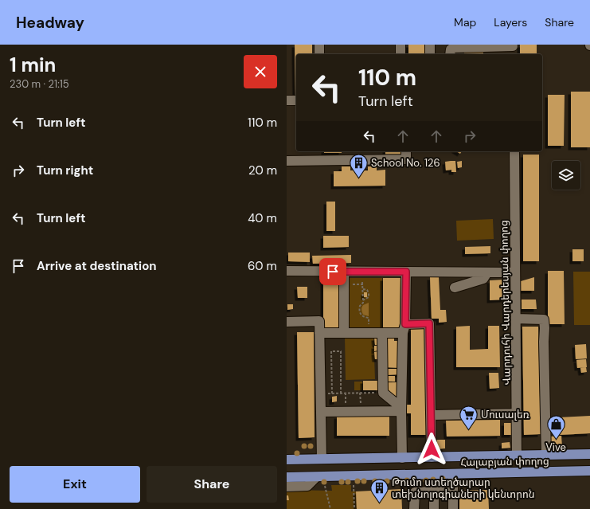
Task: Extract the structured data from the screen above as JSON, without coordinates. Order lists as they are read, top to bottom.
{
  "streets": {
    "main road": ["Հալաբյան փողոց"],
    "street": ["Վարդուհի Վարդերեսյան փողոց"]
  },
  "crossings": [
    ["Վարդուհի Վարդերեսյան փողոց", "Հալաբյան փողոց"]
  ],
  "places": {
    "building": ["School No. 126", "Թումո ստեղծարար տեխնոլոգիաների կենտրոն"],
    "supermarket": ["Մուսալեռ"],
    "shop": ["Vive"]
  },
  "page": {
    "header": "Headway",
    "nav": ["Map", "Layers", "Share"],
    "heading": ["1 min", "230 m · 21:15"],
    "turn": ["110 m", "Turn left"],
    "list": [
      {
        "name": "Turn left",
        "value": "110 m"
      },
      {
        "name": "Turn right",
        "value": "20 m"
      },
      {
        "name": "Turn left",
        "value": "40 m"
      },
      {
        "name": "Arrive at destination",
        "value": "60 m"
      }
    ],
    "buttons": ["Exit", "Share"]
  }
}
